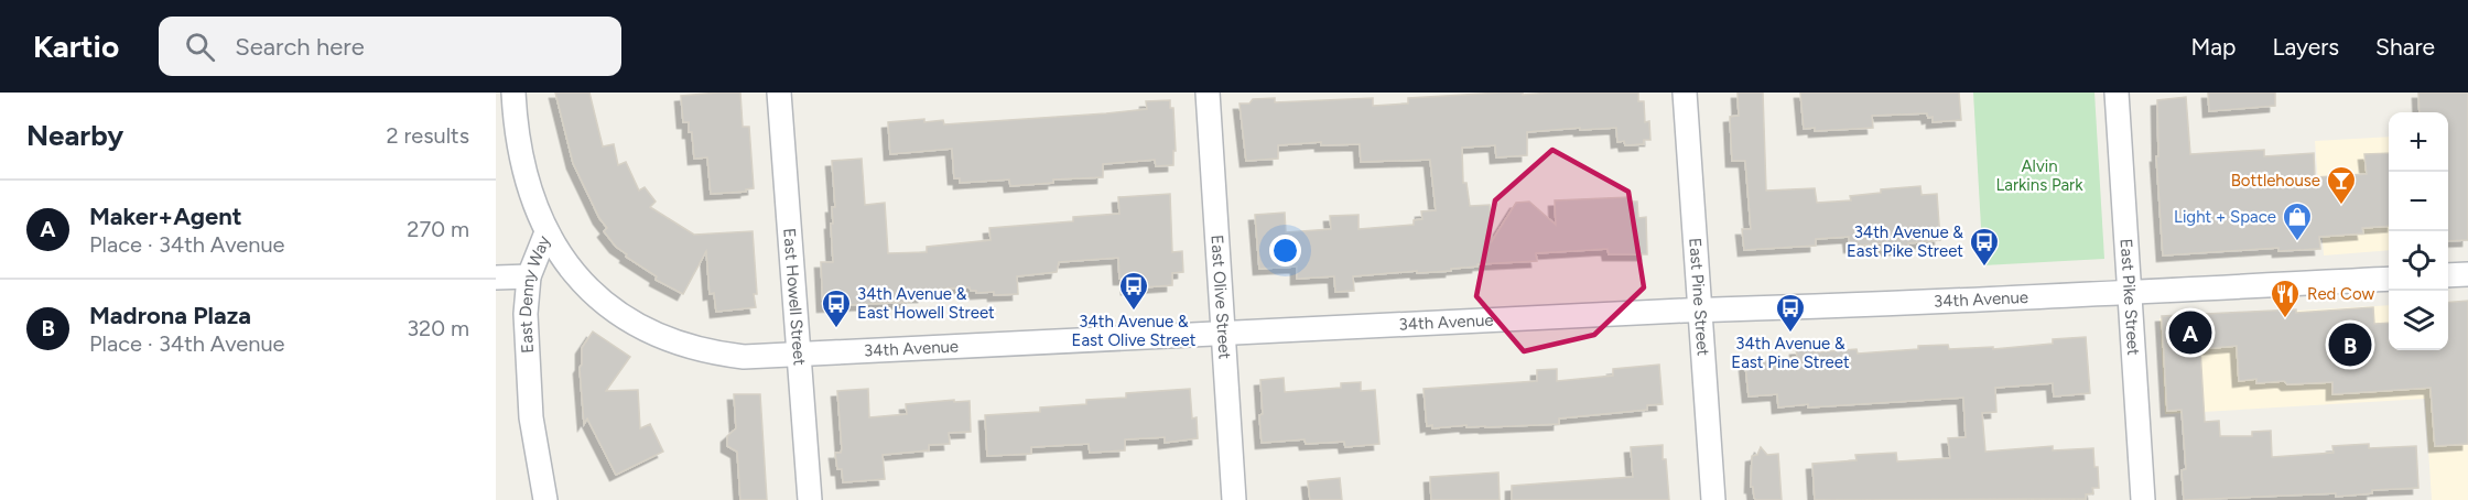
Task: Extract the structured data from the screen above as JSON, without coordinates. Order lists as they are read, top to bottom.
{
  "streets": {
    "street": [
      "East Denny Way",
      "East Howell Street",
      "East Olive Street",
      "East Pine Street",
      "East Pike Street",
      "34th Avenue"
    ]
  },
  "crossings": [
    ["East Denny Way", "34th Avenue"],
    ["East Howell Street", "34th Avenue"],
    ["East Olive Street", "34th Avenue"],
    ["East Pine Street", "34th Avenue"],
    ["East Pike Street", "34th Avenue"]
  ],
  "parks": ["Alvin Larkins Park"],
  "places": {
    "bar": ["Bottlehouse"],
    "shop": ["Light + Space"],
    "bus stop": [
      "34th Avenue & East Pike Street",
      "34th Avenue & East Olive Street",
      "34th Avenue & East Howell Street",
      "34th Avenue & East Pine Street"
    ],
    "restaurant": ["Red Cow"]
  },
  "page": {
    "header": "Kartio",
    "search": "Search here",
    "nav": ["Map", "Layers", "Share"],
    "heading": ["Nearby", "2 results"],
    "map_buttons": ["+", "−"],
    "list": [
      {
        "mark": "A",
        "name": "Maker+Agent",
        "note": "Place · 34th Avenue",
        "value": "270 m"
      },
      {
        "mark": "B",
        "name": "Madrona Plaza",
        "note": "Place · 34th Avenue",
        "value": "320 m"
      }
    ],
    "pins": ["A", "B"]
  }
}
